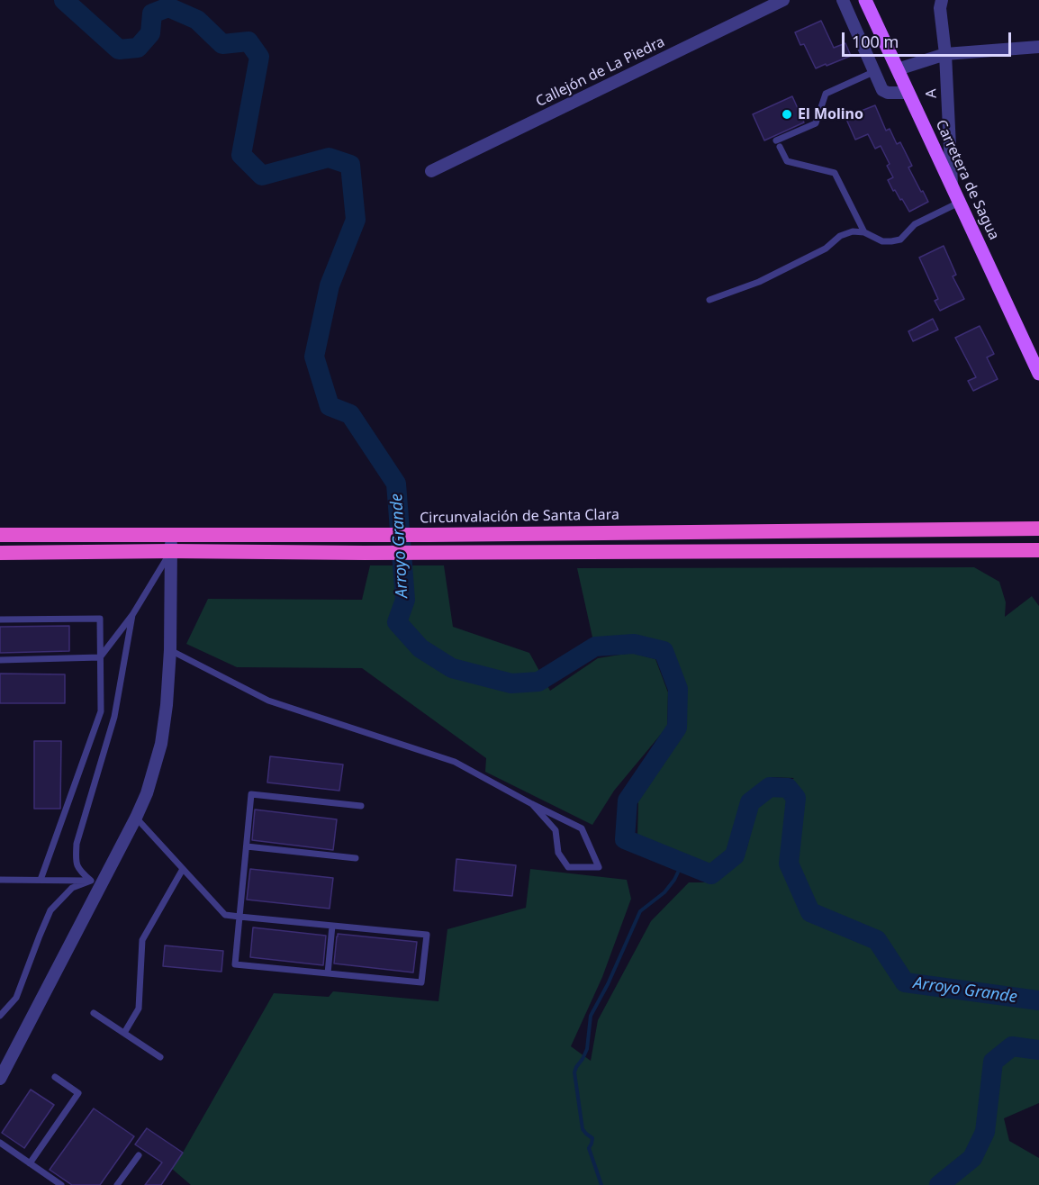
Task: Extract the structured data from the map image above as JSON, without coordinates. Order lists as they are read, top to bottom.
{
  "streets": {
    "highway": ["Circunvalación de Santa Clara"],
    "main road": ["Carretera de Sagua"],
    "street": ["Callejón de La Piedra", "A"]
  },
  "crossings": [
    ["A", "Carretera de Sagua"]
  ],
  "water": ["Arroyo Grande"],
  "places": ["El Molino"],
  "scale_bar": "100 m"
}
